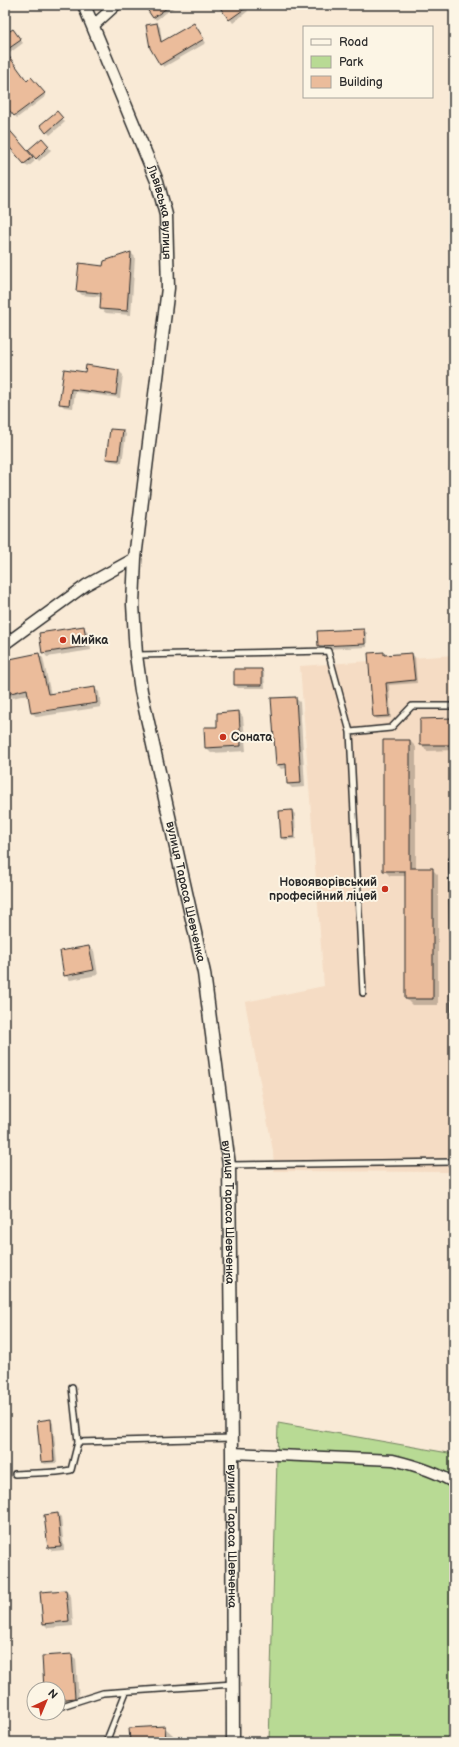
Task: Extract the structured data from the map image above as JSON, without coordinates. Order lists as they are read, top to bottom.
{
  "streets": {
    "street": ["Львівська вулиця", "вулиця Тараса Шевченка"]
  },
  "crossings": [
    ["Львівська вулиця", "вулиця Тараса Шевченка"]
  ],
  "places": ["Мийка", "Соната", "Новояворівський професійний ліцей"],
  "legend": ["Road", "Park", "Building"],
  "north": "top right"
}
